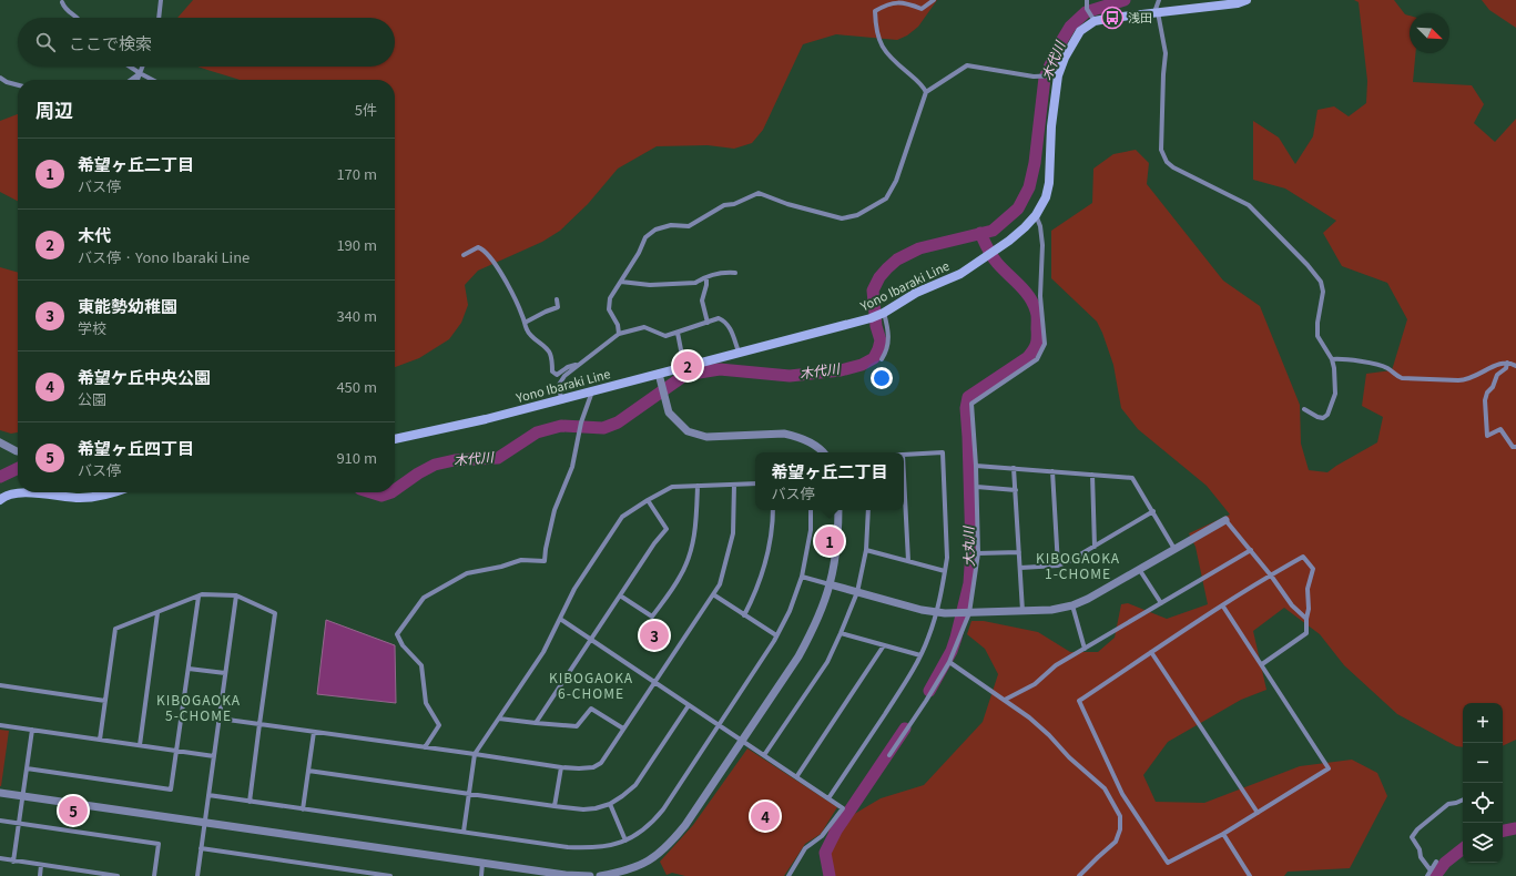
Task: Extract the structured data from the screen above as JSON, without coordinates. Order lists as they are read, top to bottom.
{
  "streets": {
    "main road": ["Yono Ibaraki Line"]
  },
  "districts": ["KIBOGAOKA 1-CHOME", "KIBOGAOKA 6-CHOME", "KIBOGAOKA 5-CHOME"],
  "water": ["木代川", "大丸川"],
  "places": {
    "bus stop": ["浅田"]
  },
  "north": "bottom right",
  "page": {
    "search": "ここで検索",
    "heading": ["周辺", "5件"],
    "list": [
      {
        "mark": "1",
        "name": "希望ヶ丘二丁目",
        "note": "バス停",
        "value": "170 m"
      },
      {
        "mark": "2",
        "name": "木代",
        "note": "バス停 · Yono Ibaraki Line",
        "value": "190 m"
      },
      {
        "mark": "3",
        "name": "東能勢幼稚園",
        "note": "学校",
        "value": "340 m"
      },
      {
        "mark": "4",
        "name": "希望ケ丘中央公園",
        "note": "公園",
        "value": "450 m"
      },
      {
        "mark": "5",
        "name": "希望ヶ丘四丁目",
        "note": "バス停",
        "value": "910 m"
      }
    ],
    "pins": [
      "2",
      "1",
      "3",
      "5",
      "4"
    ],
    "popup": ["希望ヶ丘二丁目", "バス停"],
    "map_buttons": ["+", "−"]
  }
}
